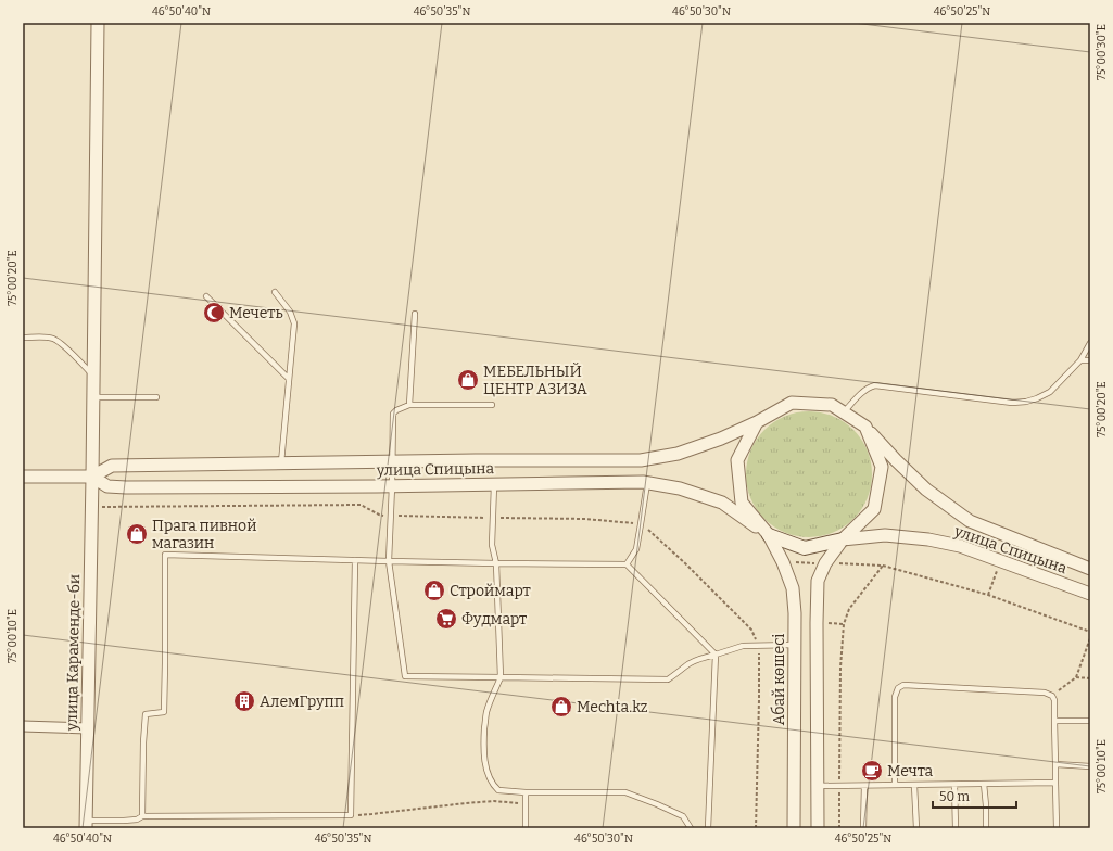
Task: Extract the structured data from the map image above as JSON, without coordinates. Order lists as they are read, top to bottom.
{
  "streets": {
    "street": ["улица Спицына", "улица Караменде-би", "Абай көшесі"]
  },
  "crossings": [
    ["улица Спицына", "улица Караменде-би"],
    ["улица Спицына", "Абай көшесі"]
  ],
  "places": {
    "mosque": ["Мечеть"],
    "shop": [
      "МЕБЕЛЬНЫЙ ЦЕНТР АЗИЗА",
      "Прага пивной магазин",
      "Строймарт",
      "Mechta.kz"
    ],
    "supermarket": ["Фудмарт"],
    "building": ["АлемГрупп"],
    "cafe": ["Мечта"]
  },
  "scale_bar": "50 m",
  "coordinates": [
    "46°50'40\"N",
    "46°50'35\"N",
    "46°50'30\"N",
    "46°50'25\"N",
    "75°00'30\"E",
    "75°00'20\"E",
    "75°00'10\"E"
  ]
}
